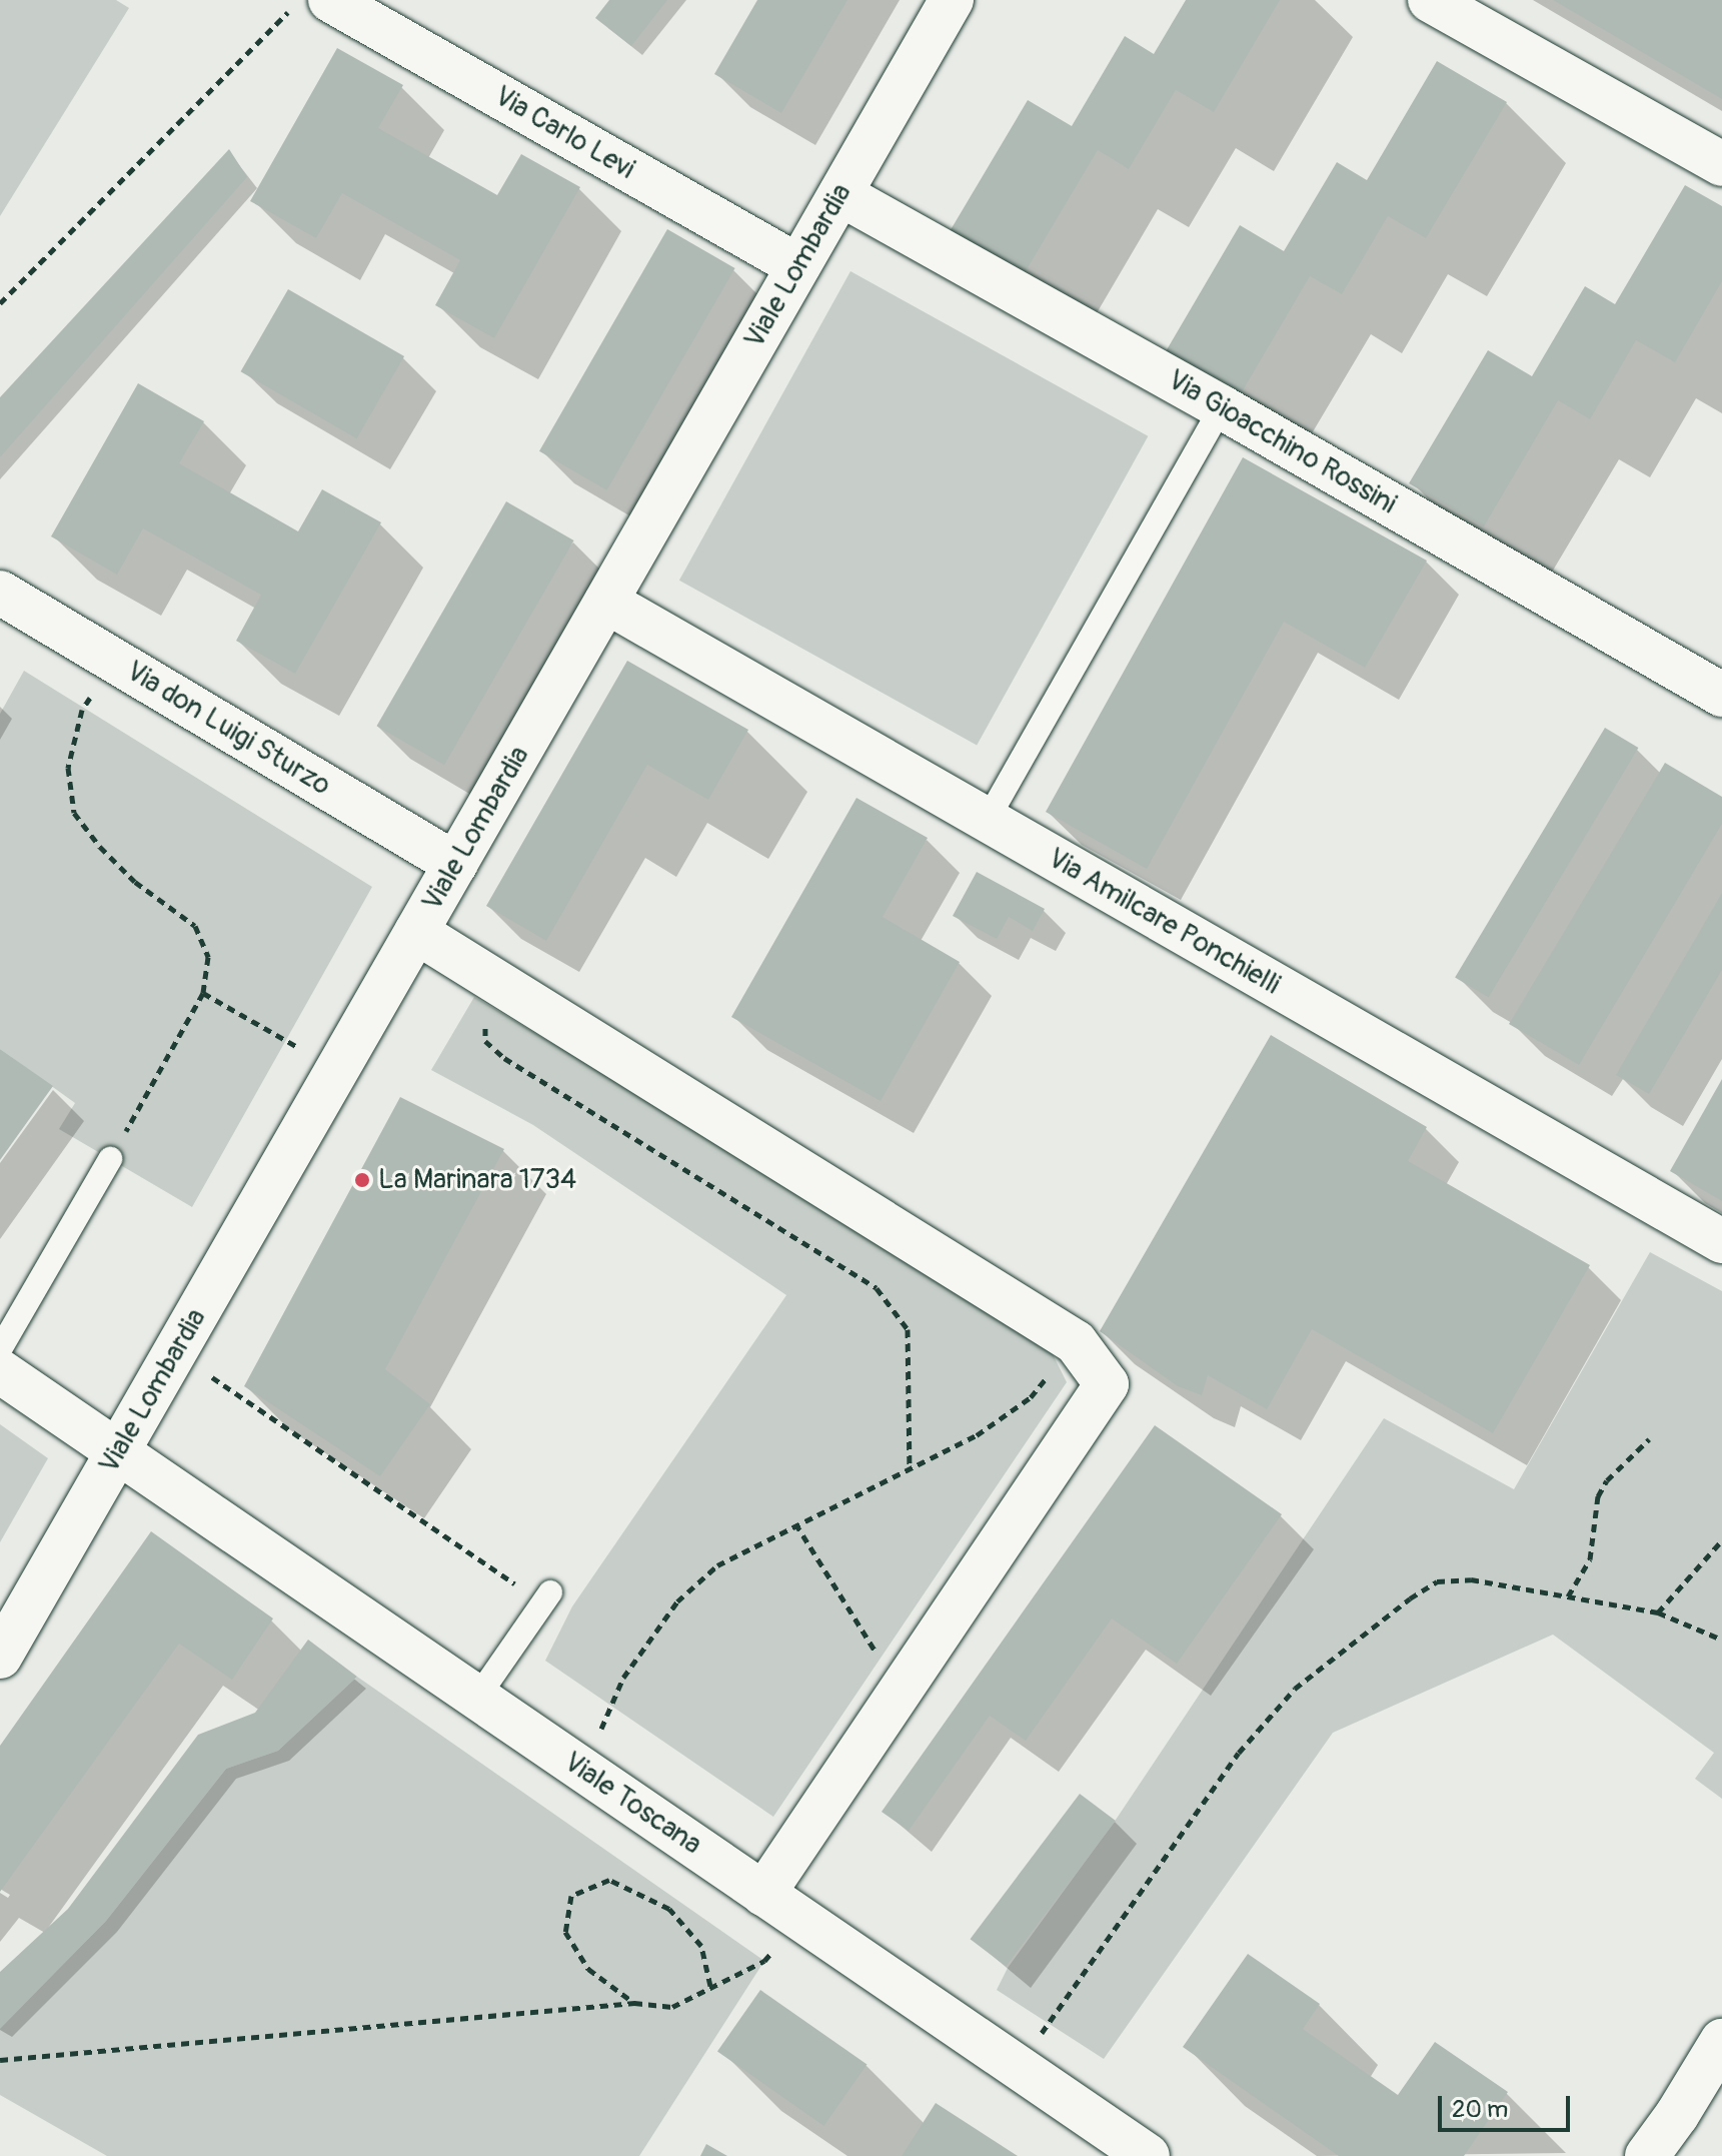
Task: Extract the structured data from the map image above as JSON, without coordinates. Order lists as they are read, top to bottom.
{
  "streets": {
    "street": [
      "Via Carlo Levi",
      "Viale Lombardia",
      "Via Gioacchino Rossini",
      "Via don Luigi Sturzo",
      "Via Amilcare Ponchielli",
      "Viale Toscana"
    ]
  },
  "crossings": [
    ["Via Carlo Levi", "Viale Lombardia"],
    ["Viale Lombardia", "Via Gioacchino Rossini"],
    ["Viale Lombardia", "Via don Luigi Sturzo"],
    ["Viale Lombardia", "Via Amilcare Ponchielli"],
    ["Viale Lombardia", "Viale Toscana"]
  ],
  "places": ["La Marinara 1734"],
  "scale_bar": "20 m"
}
